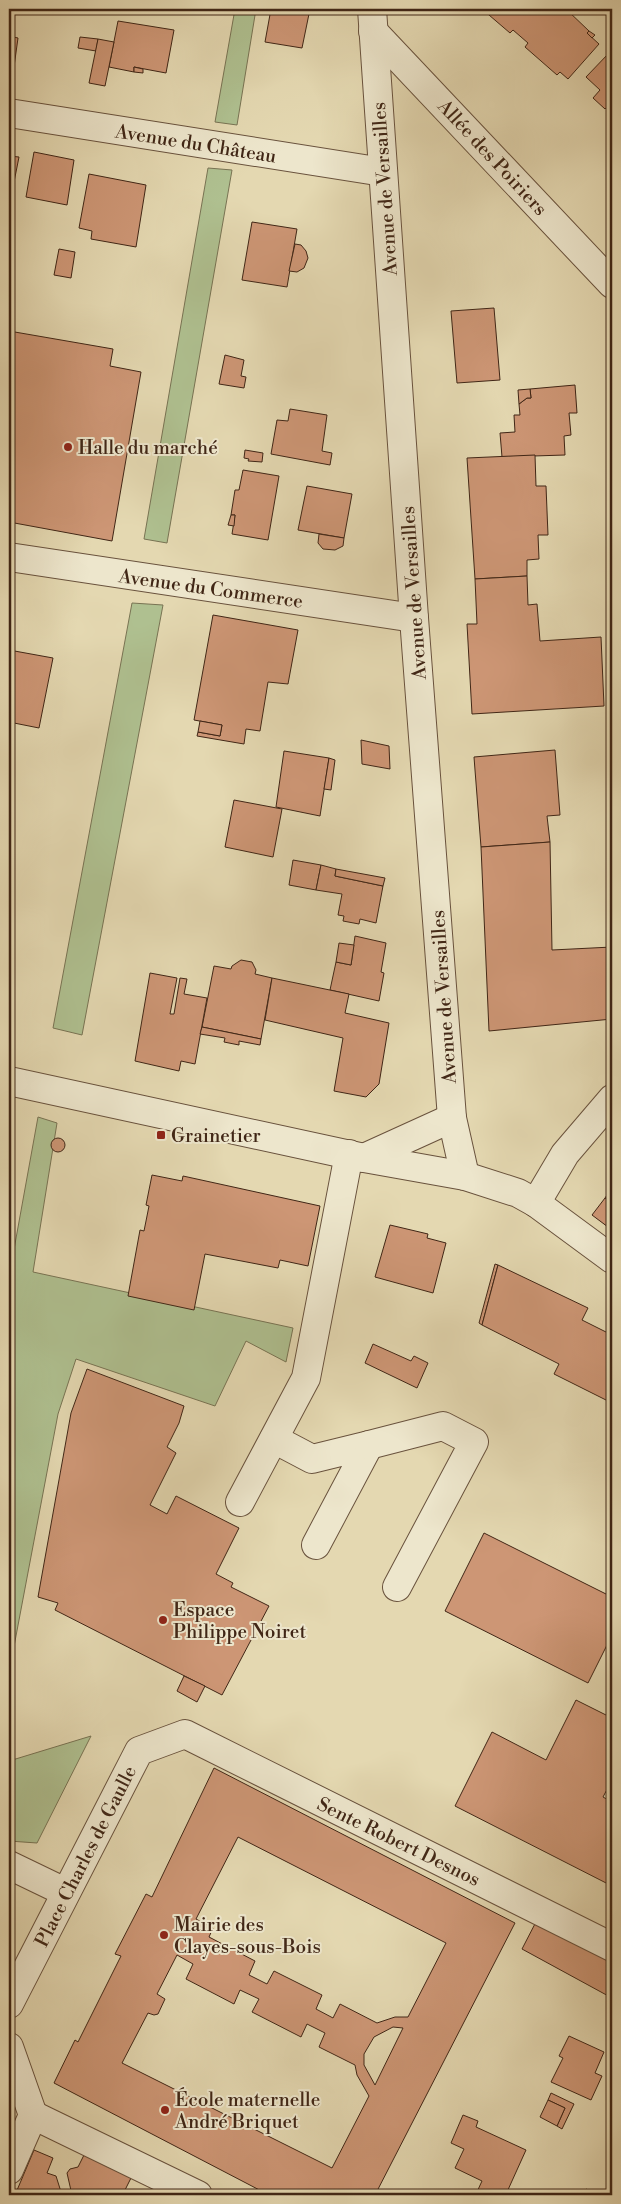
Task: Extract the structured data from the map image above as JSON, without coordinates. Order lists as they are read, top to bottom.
{
  "streets": {
    "street": [
      "Avenue du Château",
      "Allée des Poiriers",
      "Avenue de Versailles",
      "Avenue du Commerce",
      "Sente Robert Desnos",
      "Place Charles de Gaulle"
    ]
  },
  "crossings": [
    ["Avenue du Château", "Avenue de Versailles"],
    ["Allée des Poiriers", "Avenue de Versailles"],
    ["Avenue de Versailles", "Avenue du Commerce"],
    ["Sente Robert Desnos", "Place Charles de Gaulle"]
  ],
  "places": {
    "other": [
      "Halle du marché",
      "Espace Philippe Noiret",
      "Mairie des Clayes-sous-Bois",
      "École maternelle André Briquet"
    ],
    "transit": ["Grainetier"]
  }
}
